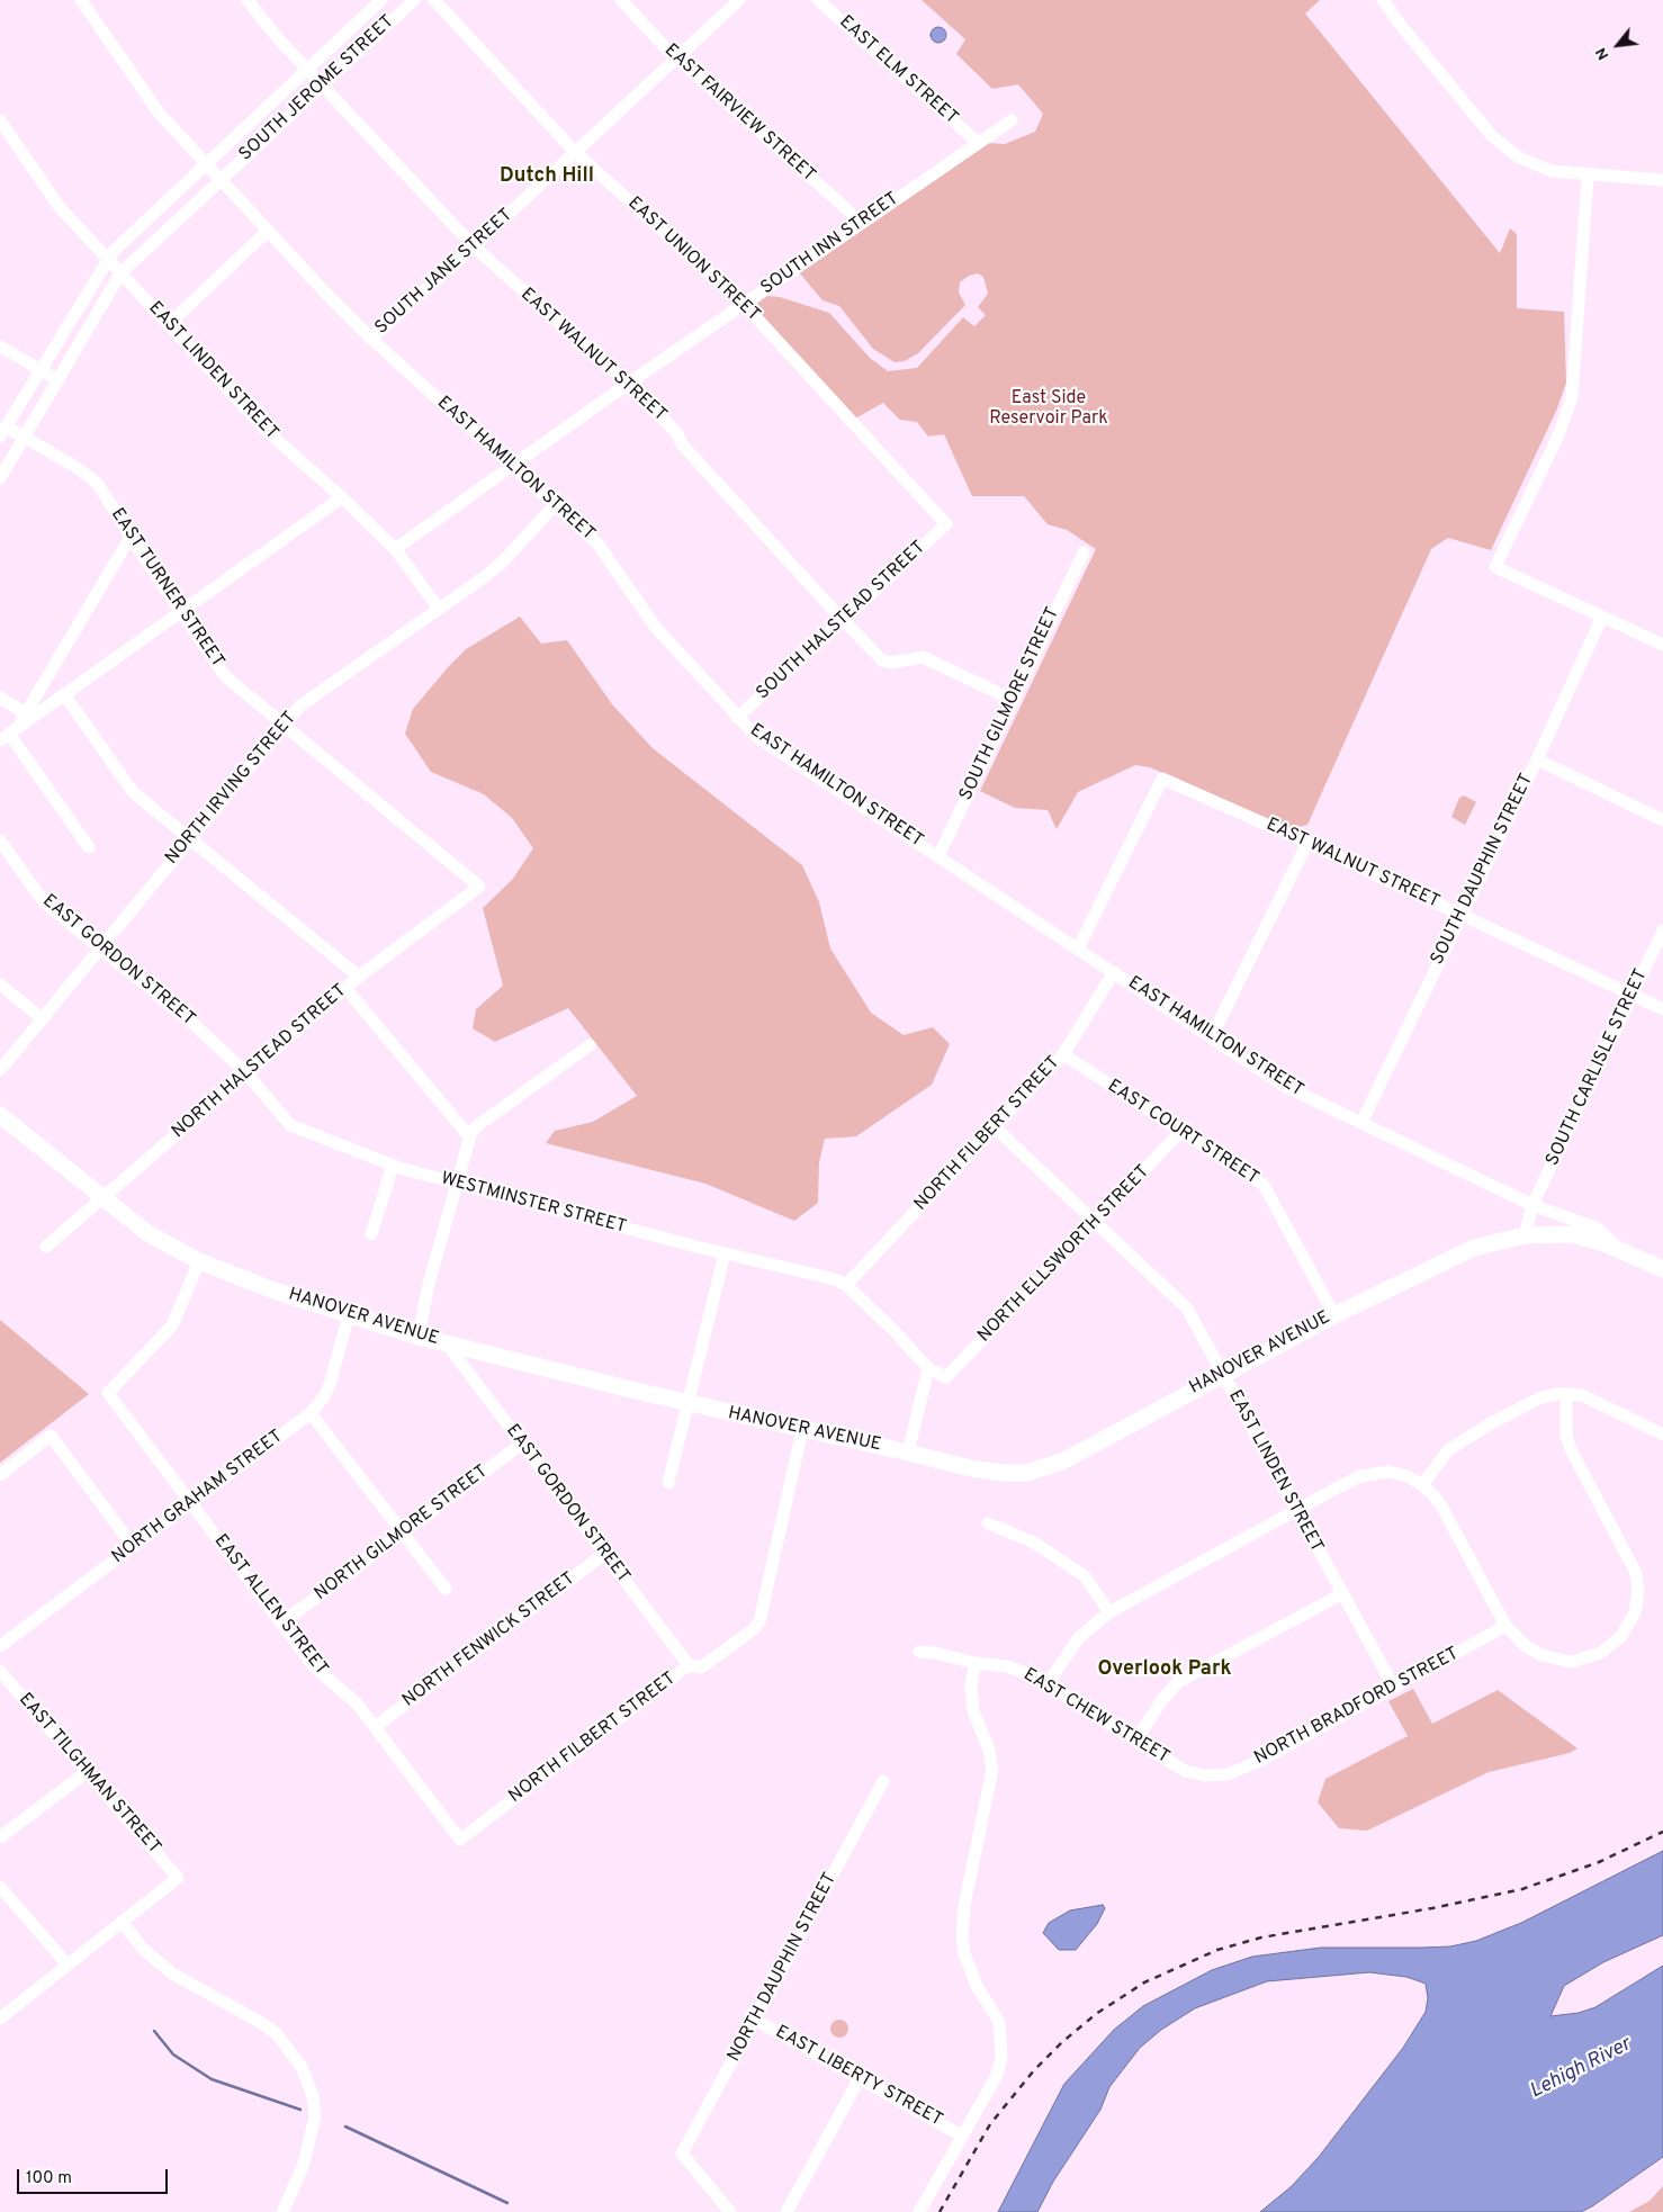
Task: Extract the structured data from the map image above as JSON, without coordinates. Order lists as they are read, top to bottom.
{
  "streets": {
    "main road": ["EAST HAMILTON STREET", "HANOVER AVENUE"],
    "street": [
      "EAST ELM STREET",
      "SOUTH JEROME STREET",
      "EAST FAIRVIEW STREET",
      "SOUTH INN STREET",
      "EAST UNION STREET",
      "SOUTH JANE STREET",
      "EAST WALNUT STREET",
      "EAST LINDEN STREET",
      "EAST TURNER STREET",
      "SOUTH HALSTEAD STREET",
      "SOUTH GILMORE STREET",
      "NORTH IRVING STREET",
      "SOUTH DAUPHIN STREET",
      "EAST GORDON STREET",
      "NORTH HALSTEAD STREET",
      "SOUTH CARLISLE STREET",
      "EAST COURT STREET",
      "NORTH FILBERT STREET",
      "WESTMINSTER STREET",
      "NORTH ELLSWORTH STREET",
      "NORTH GRAHAM STREET",
      "NORTH GILMORE STREET",
      "EAST ALLEN STREET",
      "NORTH FENWICK STREET",
      "NORTH BRADFORD STREET",
      "EAST CHEW STREET",
      "EAST TILGHMAN STREET",
      "NORTH DAUPHIN STREET",
      "EAST LIBERTY STREET"
    ]
  },
  "crossings": [
    ["EAST ELM STREET", "SOUTH INN STREET"],
    ["SOUTH JEROME STREET", "EAST WALNUT STREET"],
    ["SOUTH JEROME STREET", "EAST LINDEN STREET"],
    ["SOUTH JEROME STREET", "EAST HAMILTON STREET"],
    ["SOUTH JEROME STREET", "EAST TURNER STREET"],
    ["EAST FAIRVIEW STREET", "SOUTH INN STREET"],
    ["EAST FAIRVIEW STREET", "SOUTH JANE STREET"],
    ["SOUTH INN STREET", "EAST UNION STREET"],
    ["SOUTH INN STREET", "EAST WALNUT STREET"],
    ["SOUTH INN STREET", "EAST LINDEN STREET"],
    ["SOUTH INN STREET", "EAST HAMILTON STREET"],
    ["EAST UNION STREET", "SOUTH JANE STREET"],
    ["EAST UNION STREET", "SOUTH HALSTEAD STREET"],
    ["SOUTH JANE STREET", "EAST WALNUT STREET"],
    ["SOUTH JANE STREET", "EAST HAMILTON STREET"],
    ["EAST WALNUT STREET", "EAST HAMILTON STREET"],
    ["EAST WALNUT STREET", "SOUTH HALSTEAD STREET"],
    ["EAST WALNUT STREET", "SOUTH GILMORE STREET"],
    ["EAST WALNUT STREET", "SOUTH DAUPHIN STREET"],
    ["EAST WALNUT STREET", "SOUTH CARLISLE STREET"],
    ["EAST LINDEN STREET", "NORTH IRVING STREET"],
    ["EAST LINDEN STREET", "NORTH FILBERT STREET"],
    ["EAST LINDEN STREET", "NORTH ELLSWORTH STREET"],
    ["EAST LINDEN STREET", "HANOVER AVENUE"],
    ["EAST LINDEN STREET", "NORTH BRADFORD STREET"],
    ["EAST HAMILTON STREET", "SOUTH HALSTEAD STREET"],
    ["EAST HAMILTON STREET", "SOUTH GILMORE STREET"],
    ["EAST HAMILTON STREET", "NORTH IRVING STREET"],
    ["EAST HAMILTON STREET", "SOUTH DAUPHIN STREET"],
    ["EAST HAMILTON STREET", "SOUTH CARLISLE STREET"],
    ["EAST HAMILTON STREET", "NORTH FILBERT STREET"],
    ["EAST HAMILTON STREET", "HANOVER AVENUE"],
    ["EAST TURNER STREET", "NORTH IRVING STREET"],
    ["EAST TURNER STREET", "NORTH HALSTEAD STREET"],
    ["NORTH IRVING STREET", "EAST GORDON STREET"],
    ["EAST GORDON STREET", "NORTH HALSTEAD STREET"],
    ["EAST GORDON STREET", "NORTH FILBERT STREET"],
    ["EAST GORDON STREET", "WESTMINSTER STREET"],
    ["EAST GORDON STREET", "HANOVER AVENUE"],
    ["EAST GORDON STREET", "NORTH GILMORE STREET"],
    ["EAST GORDON STREET", "NORTH FENWICK STREET"],
    ["NORTH HALSTEAD STREET", "WESTMINSTER STREET"],
    ["NORTH HALSTEAD STREET", "HANOVER AVENUE"],
    ["SOUTH CARLISLE STREET", "HANOVER AVENUE"],
    ["EAST COURT STREET", "NORTH FILBERT STREET"],
    ["EAST COURT STREET", "NORTH ELLSWORTH STREET"],
    ["EAST COURT STREET", "HANOVER AVENUE"],
    ["NORTH FILBERT STREET", "WESTMINSTER STREET"],
    ["NORTH FILBERT STREET", "HANOVER AVENUE"],
    ["NORTH FILBERT STREET", "EAST ALLEN STREET"],
    ["HANOVER AVENUE", "NORTH GRAHAM STREET"],
    ["HANOVER AVENUE", "EAST ALLEN STREET"],
    ["NORTH GRAHAM STREET", "EAST ALLEN STREET"],
    ["NORTH GILMORE STREET", "EAST ALLEN STREET"],
    ["EAST ALLEN STREET", "NORTH FENWICK STREET"],
    ["NORTH BRADFORD STREET", "EAST CHEW STREET"],
    ["NORTH DAUPHIN STREET", "EAST LIBERTY STREET"]
  ],
  "districts": ["Dutch Hill", "Overlook Park"],
  "water": ["Lehigh River"],
  "parks": ["East Side Reservoir Park"],
  "scale_bar": "100 m",
  "north": "bottom left"
}
